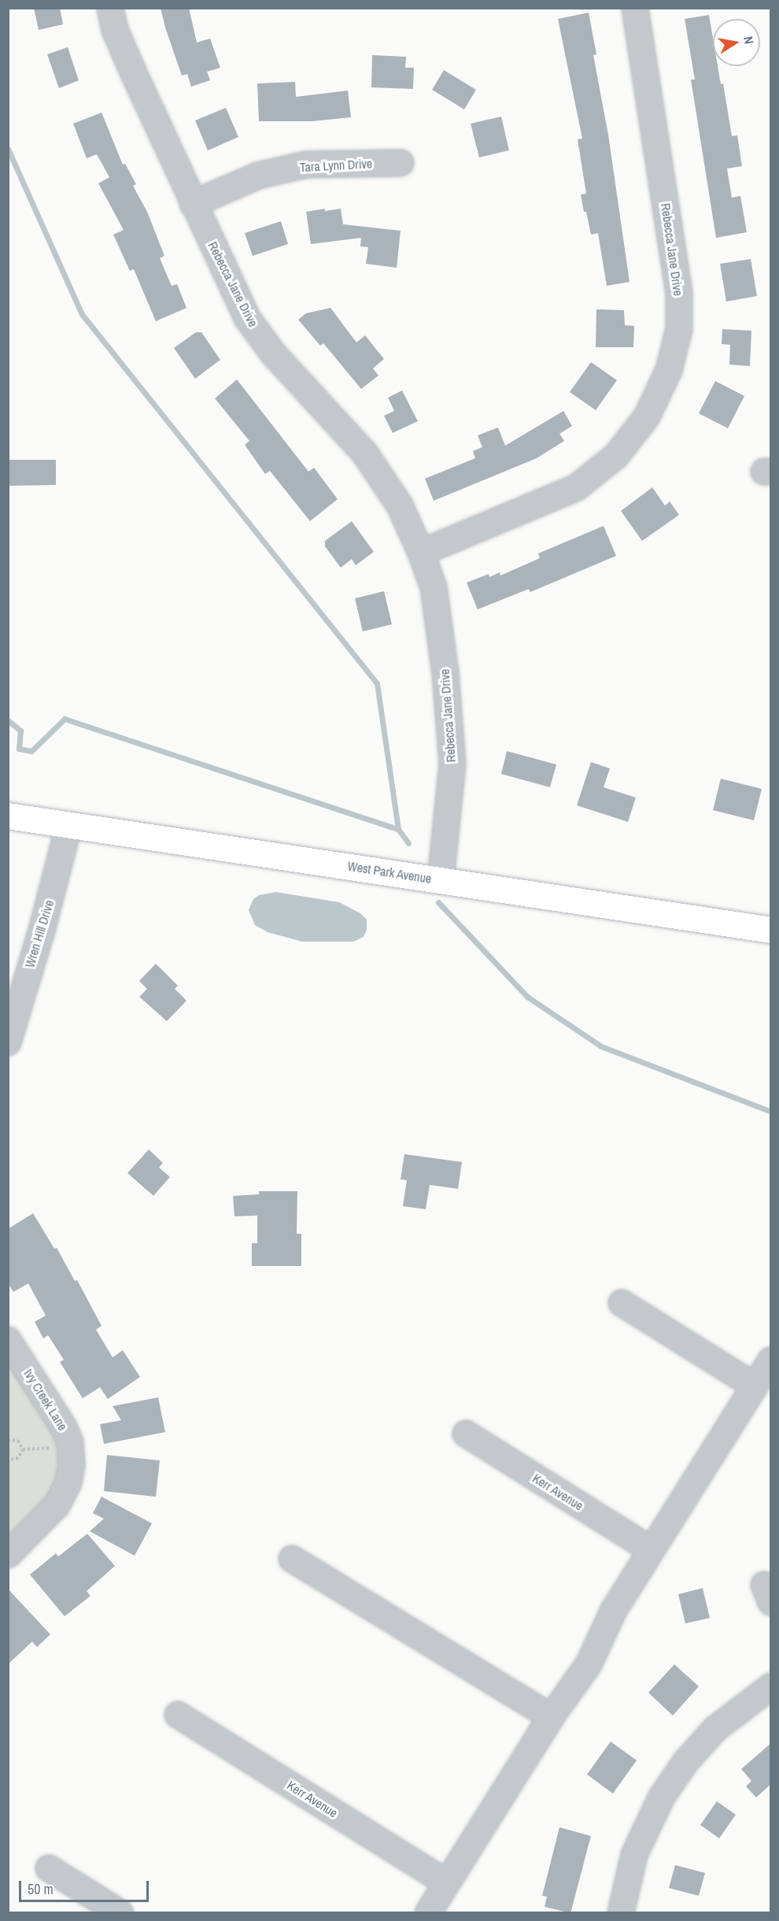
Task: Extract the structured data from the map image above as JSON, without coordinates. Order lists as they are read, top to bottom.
{
  "streets": {
    "main road": ["West Park Avenue"],
    "street": [
      "Tara Lynn Drive",
      "Rebecca Jane Drive",
      "Wren Hill Drive",
      "Ivy Creek Lane",
      "Kerr Avenue"
    ]
  },
  "crossings": [
    ["Tara Lynn Drive", "Rebecca Jane Drive"],
    ["Rebecca Jane Drive", "West Park Avenue"],
    ["West Park Avenue", "Wren Hill Drive"]
  ],
  "scale_bar": "50 m",
  "north": "right"
}
